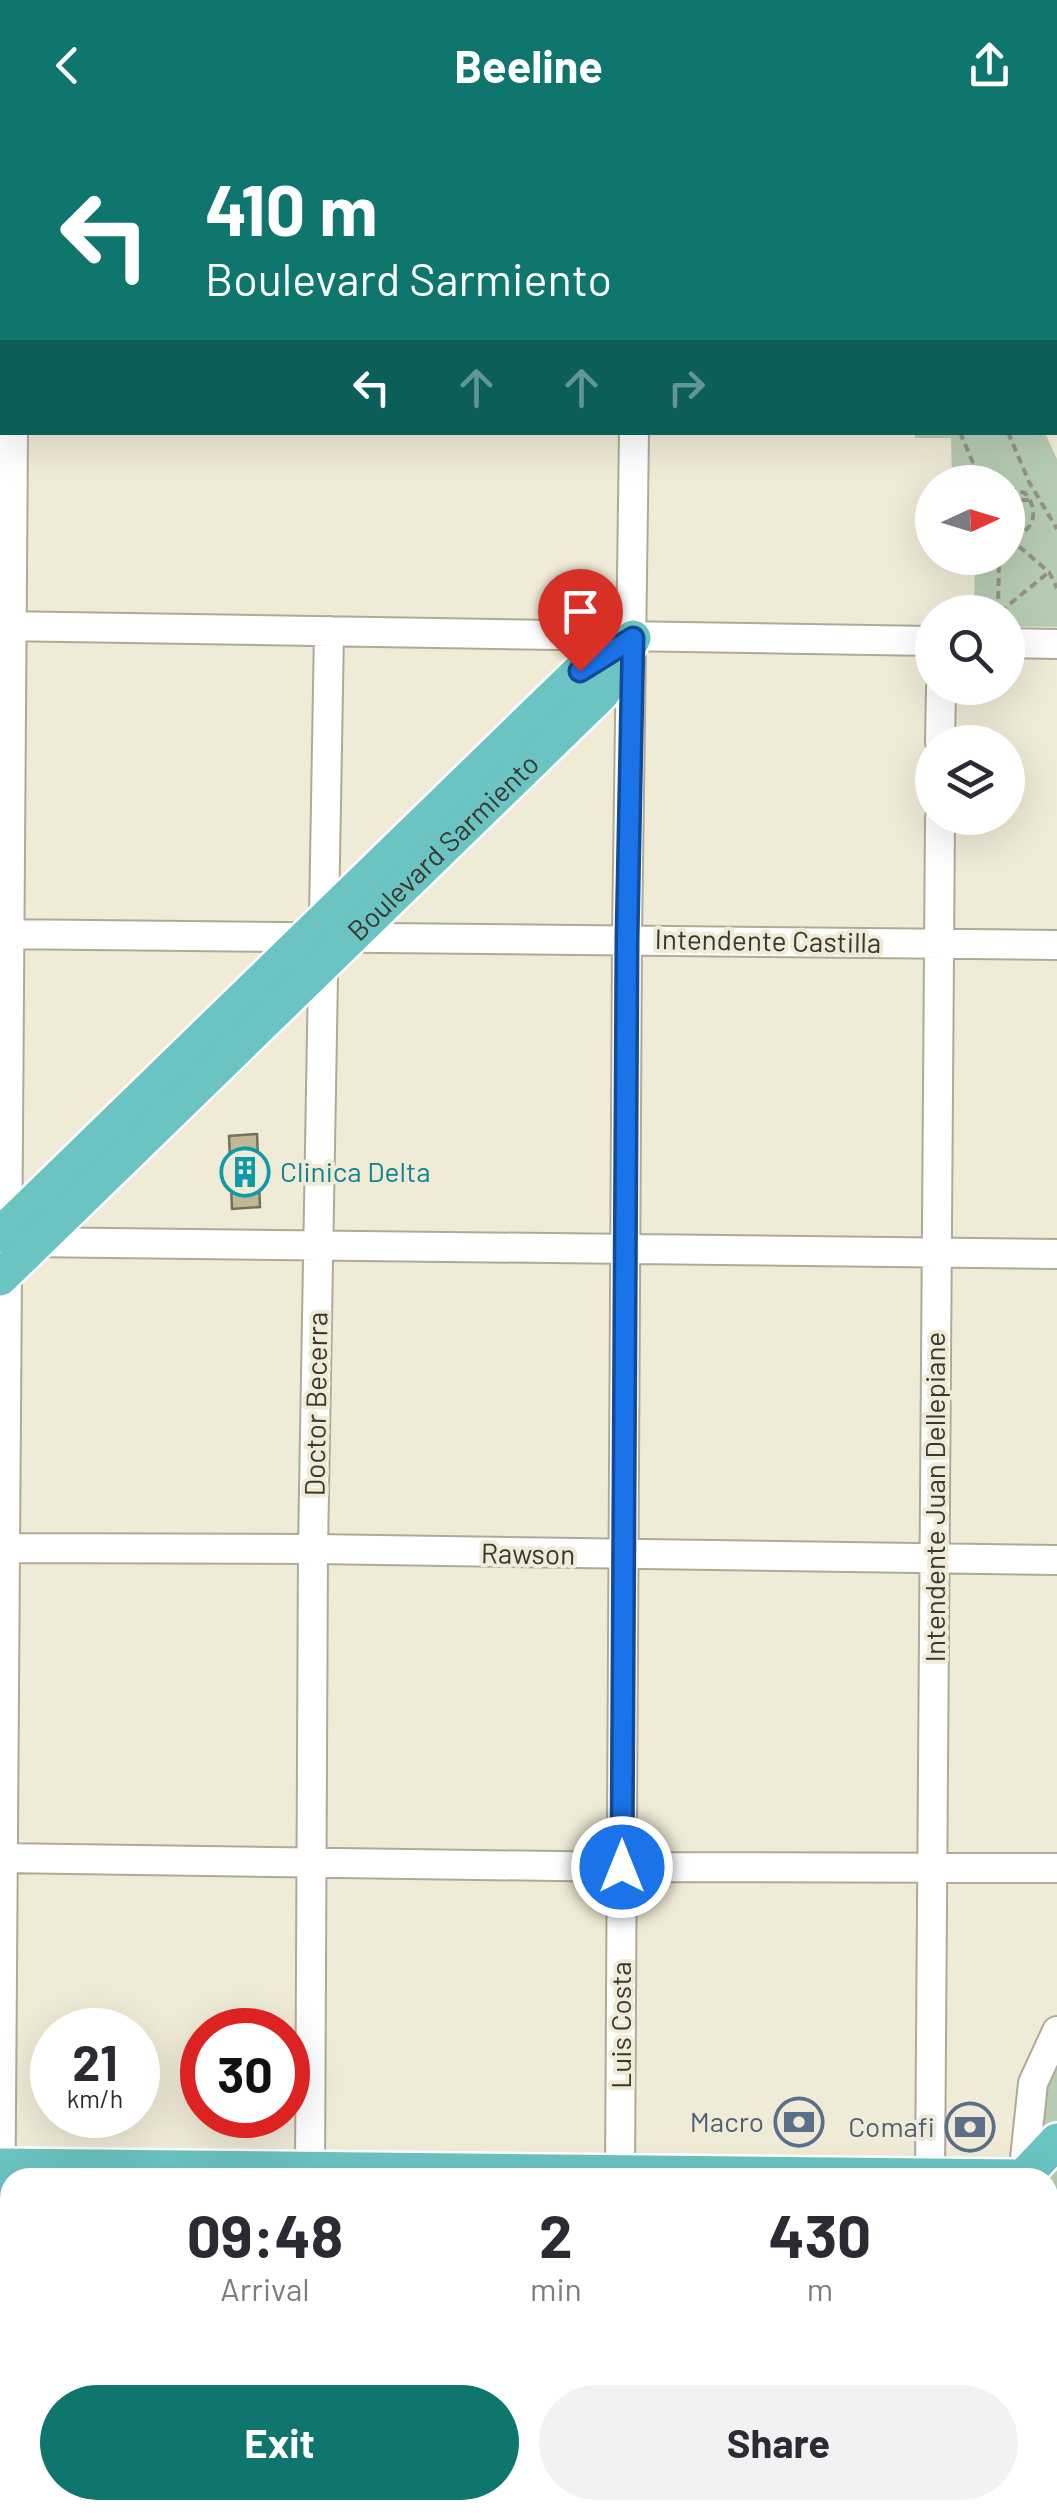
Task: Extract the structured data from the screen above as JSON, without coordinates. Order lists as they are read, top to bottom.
{
  "streets": {
    "main road": ["Boulevard Sarmiento"],
    "street": [
      "Intendente Castilla",
      "Doctor Becerra",
      "Intendente Juan Dellepiane",
      "Rawson",
      "Luis Costa"
    ]
  },
  "crossings": [
    ["Boulevard Sarmiento", "Intendente Castilla"],
    ["Boulevard Sarmiento", "Doctor Becerra"],
    ["Boulevard Sarmiento", "Luis Costa"],
    ["Intendente Castilla", "Doctor Becerra"],
    ["Intendente Castilla", "Intendente Juan Dellepiane"],
    ["Intendente Castilla", "Luis Costa"],
    ["Doctor Becerra", "Rawson"],
    ["Intendente Juan Dellepiane", "Rawson"],
    ["Rawson", "Luis Costa"]
  ],
  "places": {
    "building": ["Clinica Delta"],
    "bank": ["Macro", "Comafi"]
  },
  "north": "right",
  "page": {
    "header": "Beeline",
    "turn": ["410 m", "Boulevard Sarmiento"],
    "speed": "21 km/h",
    "limit": "30",
    "eta": [
      "09:48",
      "Arrival",
      "2",
      "min",
      "430",
      "m"
    ],
    "buttons": ["Exit", "Share"]
  }
}
